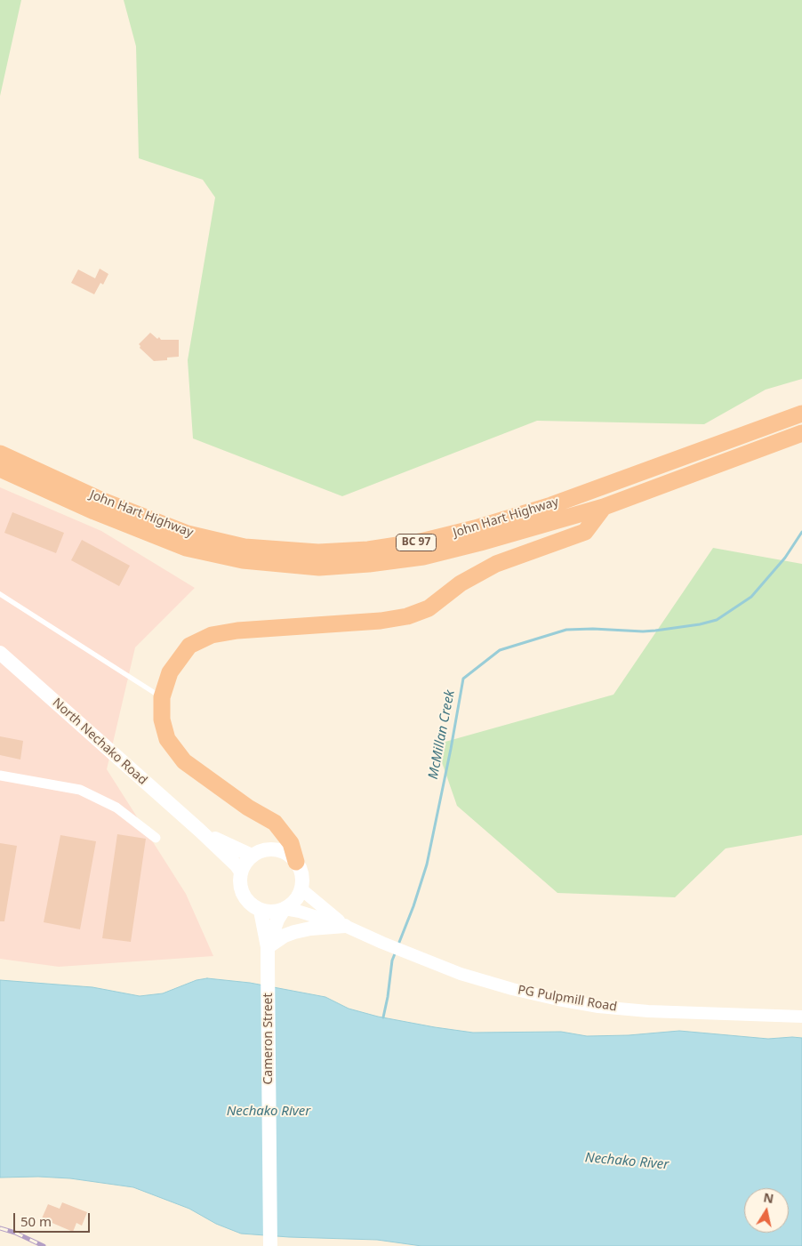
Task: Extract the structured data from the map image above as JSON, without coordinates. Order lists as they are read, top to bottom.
{
  "streets": {
    "highway": ["John Hart Highway", "BC 97"],
    "main road": ["North Nechako Road", "Cameron Street"],
    "street": ["PG Pulpmill Road"]
  },
  "water": ["McMillan Creek", "Nechako River"],
  "scale_bar": "50 m",
  "north": "top"
}
